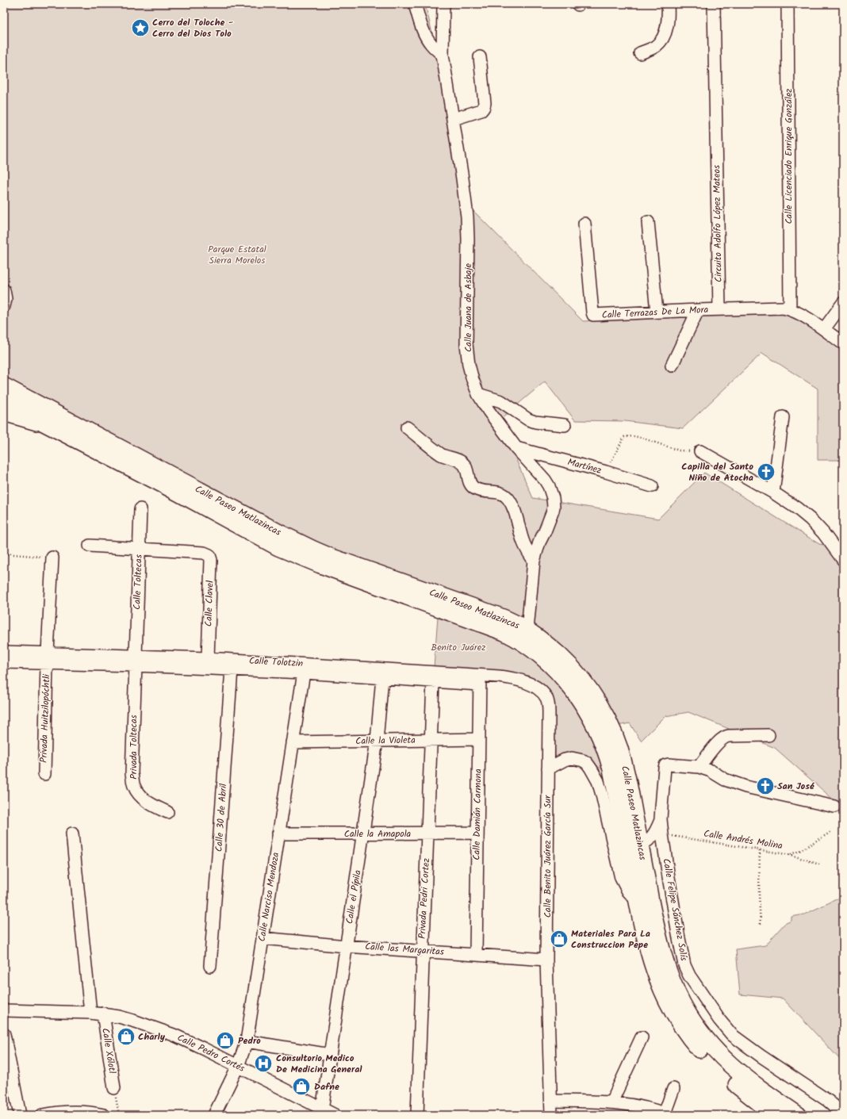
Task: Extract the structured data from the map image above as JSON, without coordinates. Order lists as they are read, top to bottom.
{
  "streets": {
    "highway": ["Calle Paseo Matlazincas"],
    "street": [
      "Calle Licenciado Enrique González",
      "Circuito Adolfo López Mateos",
      "Calle Juana de Asbaje",
      "Calle Terrazas De La Mora",
      "Martínez",
      "Calle Toltecas",
      "Calle Clavel",
      "Calle Tolotzin",
      "Privada Huitzilopóchtli",
      "Calle la Violeta",
      "Privada Toltecas",
      "Calle Damián Carmona",
      "Calle 30 de Abril",
      "Calle la Amapola",
      "Calle Benito Juárez García Sur",
      "Calle Narciso Mendoza",
      "Calle el Pípila",
      "Privada Pedri Cortez",
      "Calle Felipe Sánchez Solís",
      "Calle las Margaritas",
      "Calle Xólotl",
      "Calle Pedro Cortés"
    ],
    "path": ["Calle Andrés Molina"]
  },
  "crossings": [
    ["Circuito Adolfo López Mateos", "Calle Terrazas De La Mora"],
    ["Calle Juana de Asbaje", "Martínez"],
    ["Calle Juana de Asbaje", "Calle Paseo Matlazincas"],
    ["Calle Toltecas", "Calle Clavel"],
    ["Calle Toltecas", "Calle Tolotzin"],
    ["Calle Toltecas", "Privada Toltecas"],
    ["Calle Clavel", "Calle Tolotzin"],
    ["Calle Tolotzin", "Privada Huitzilopóchtli"],
    ["Calle Tolotzin", "Privada Toltecas"],
    ["Calle Tolotzin", "Calle Damián Carmona"],
    ["Calle Tolotzin", "Calle 30 de Abril"],
    ["Calle Tolotzin", "Calle Benito Juárez García Sur"],
    ["Calle Tolotzin", "Calle Narciso Mendoza"],
    ["Calle Tolotzin", "Calle el Pípila"],
    ["Calle Tolotzin", "Privada Pedri Cortez"],
    ["Calle la Violeta", "Calle Damián Carmona"],
    ["Calle la Violeta", "Calle Narciso Mendoza"],
    ["Calle la Violeta", "Calle el Pípila"],
    ["Calle la Violeta", "Privada Pedri Cortez"],
    ["Calle Damián Carmona", "Calle la Amapola"],
    ["Calle Damián Carmona", "Calle las Margaritas"],
    ["Calle la Amapola", "Calle Narciso Mendoza"],
    ["Calle la Amapola", "Calle el Pípila"],
    ["Calle la Amapola", "Privada Pedri Cortez"],
    ["Calle Andrés Molina", "Calle Felipe Sánchez Solís"],
    ["Calle Benito Juárez García Sur", "Calle las Margaritas"],
    ["Calle Narciso Mendoza", "Calle las Margaritas"],
    ["Calle Narciso Mendoza", "Calle Pedro Cortés"],
    ["Calle el Pípila", "Calle las Margaritas"],
    ["Calle el Pípila", "Calle Pedro Cortés"],
    ["Privada Pedri Cortez", "Calle las Margaritas"],
    ["Calle Xólotl", "Calle Pedro Cortés"]
  ],
  "parks": ["Parque Estatal Sierra Morelos", "Benito Juárez"],
  "places": {
    "place": ["Cerro del Toloche - Cerro del Dios Tolo"],
    "church": ["Capilla del Santo Niño de Atocha", "San José"],
    "shop": [
      "Materiales Para La Construccion Pepe",
      "Charly",
      "Pedro",
      "Dafne"
    ],
    "hospital": ["Consultorio Medico De Medicina General"]
  }
}
